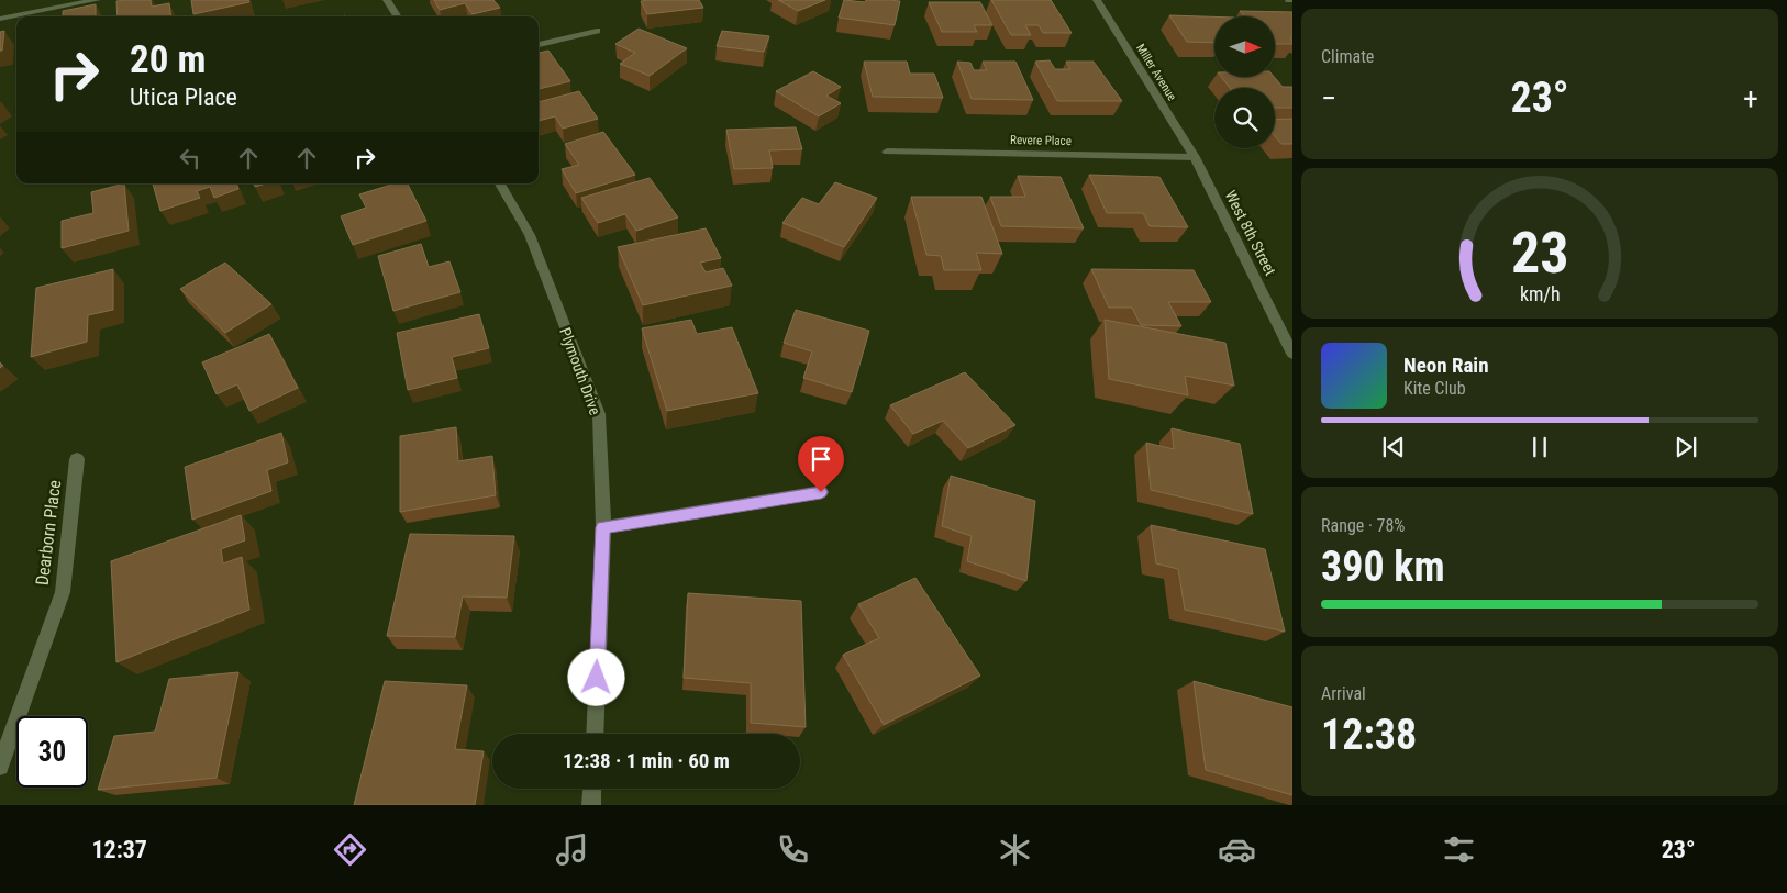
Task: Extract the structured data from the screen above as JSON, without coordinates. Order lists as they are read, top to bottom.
{
  "streets": {
    "street": [
      "Miller Avenue",
      "Revere Place",
      "West 8th Street",
      "Plymouth Drive",
      "Dearborn Place"
    ]
  },
  "crossings": [
    ["Miller Avenue", "Revere Place"],
    ["Miller Avenue", "West 8th Street"],
    ["Revere Place", "West 8th Street"]
  ],
  "north": "right",
  "page": {
    "tile": [
      "Climate",
      ["Range · 78%", "390 km"],
      ["Arrival", "12:38"]
    ],
    "turn": ["20 m", "Utica Place"],
    "heat": ["−", "23°", "+"],
    "song": ["Neon Rain", "Kite Club"],
    "limit": "30",
    "trip": "12:38 · 1 min · 60 m",
    "tabs": ["12:37", "23°"],
    "gauge": ["23", "km/h"]
  }
}
